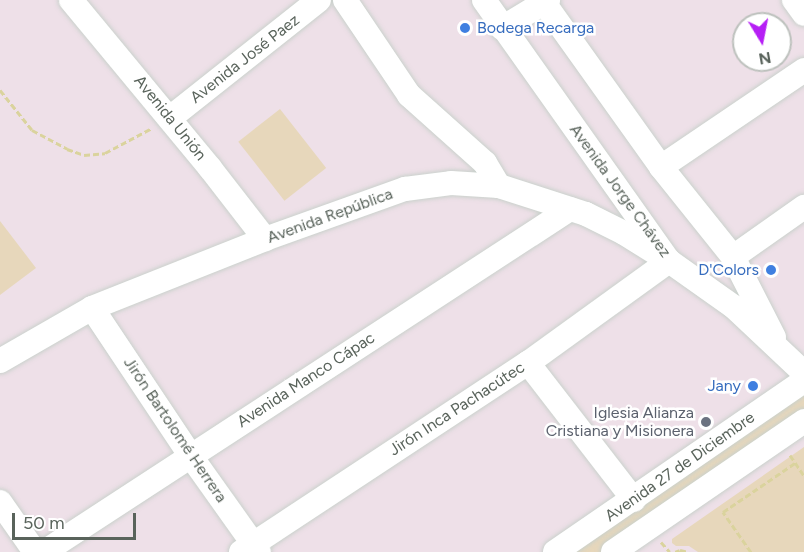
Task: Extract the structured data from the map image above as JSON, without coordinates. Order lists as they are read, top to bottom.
{
  "streets": {
    "street": [
      "Avenida José Paez",
      "Avenida Unión",
      "Avenida Jorge Chávez",
      "Avenida República",
      "Avenida Manco Cápac",
      "Jirón Inca Pachacútec",
      "Jirón Bartolomé Herrera",
      "Avenida 27 de Diciembre"
    ]
  },
  "crossings": [
    ["Avenida José Paez", "Avenida Unión"],
    ["Avenida Unión", "Avenida República"],
    ["Avenida Jorge Chávez", "Avenida República"],
    ["Avenida Jorge Chávez", "Jirón Inca Pachacútec"],
    ["Avenida República", "Avenida Manco Cápac"],
    ["Avenida República", "Jirón Inca Pachacútec"],
    ["Avenida República", "Jirón Bartolomé Herrera"],
    ["Avenida Manco Cápac", "Jirón Bartolomé Herrera"],
    ["Jirón Inca Pachacútec", "Jirón Bartolomé Herrera"]
  ],
  "places": [
    "Bodega Recarga",
    "D'Colors",
    "Jany",
    "Iglesia Alianza Cristiana y Misionera"
  ],
  "scale_bar": "50 m",
  "north": "bottom"
}
